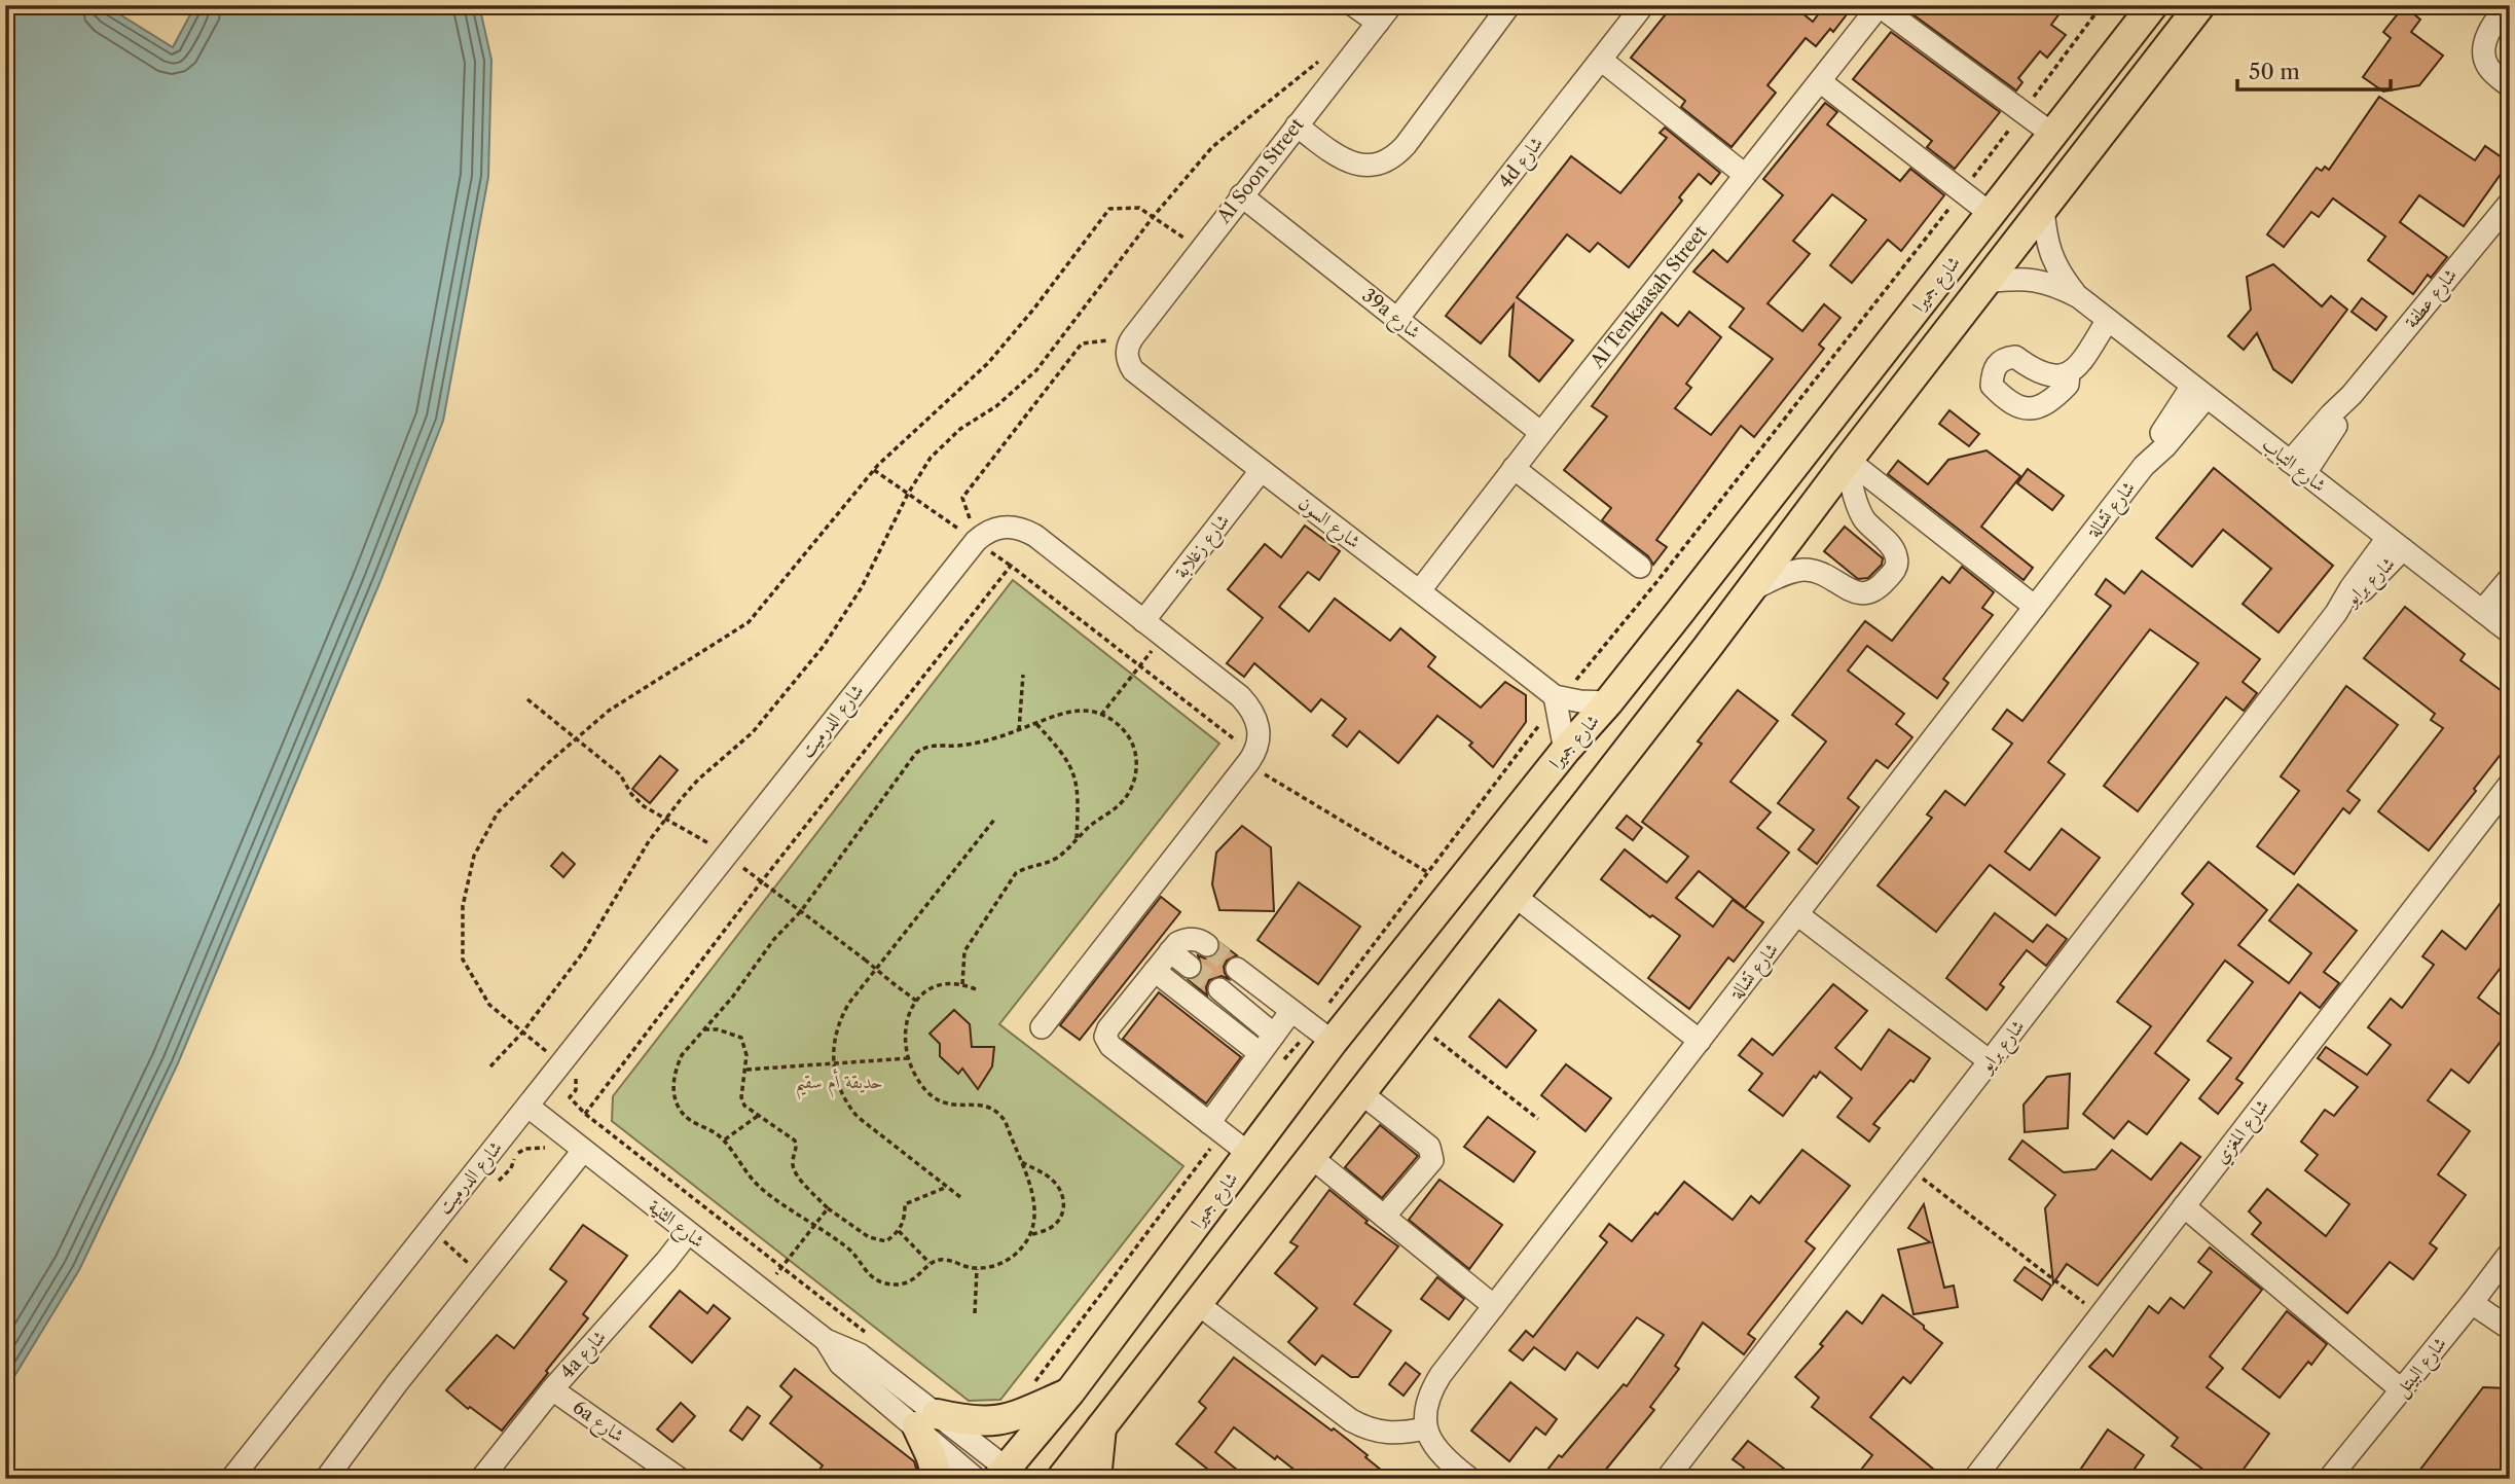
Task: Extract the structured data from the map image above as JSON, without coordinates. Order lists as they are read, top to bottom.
{
  "streets": {
    "main road": ["شارع جميرا"],
    "street": [
      "4d شارع",
      "Al Soon Street",
      "Al Tenkaasah Street",
      "شارع عطفة",
      "39a شارع",
      "شارع التباب",
      "شارع تشالة",
      "شارع السون",
      "شارع زغلابة",
      "شارع برايو",
      "شارع الدرميت",
      "شارع المغزي",
      "شارع الثنية",
      "4a شارع",
      "شارع البيتل",
      "6a شارع"
    ]
  },
  "crossings": [
    ["4d شارع", "39a شارع"],
    ["Al Soon Street", "39a شارع"],
    ["Al Soon Street", "شارع السون"],
    ["شارع جميرا", "شارع الثنية"],
    ["Al Tenkaasah Street", "39a شارع"],
    ["Al Tenkaasah Street", "شارع السون"],
    ["شارع عطفة", "شارع التباب"],
    ["شارع التباب", "شارع تشالة"],
    ["شارع التباب", "شارع برايو"],
    ["شارع السون", "شارع زغلابة"],
    ["شارع زغلابة", "شارع الدرميت"],
    ["شارع الدرميت", "شارع الثنية"],
    ["شارع الثنية", "4a شارع"],
    ["4a شارع", "6a شارع"]
  ],
  "parks": ["حديقة أم سقيم"],
  "scale_bar": "50 m"
}
